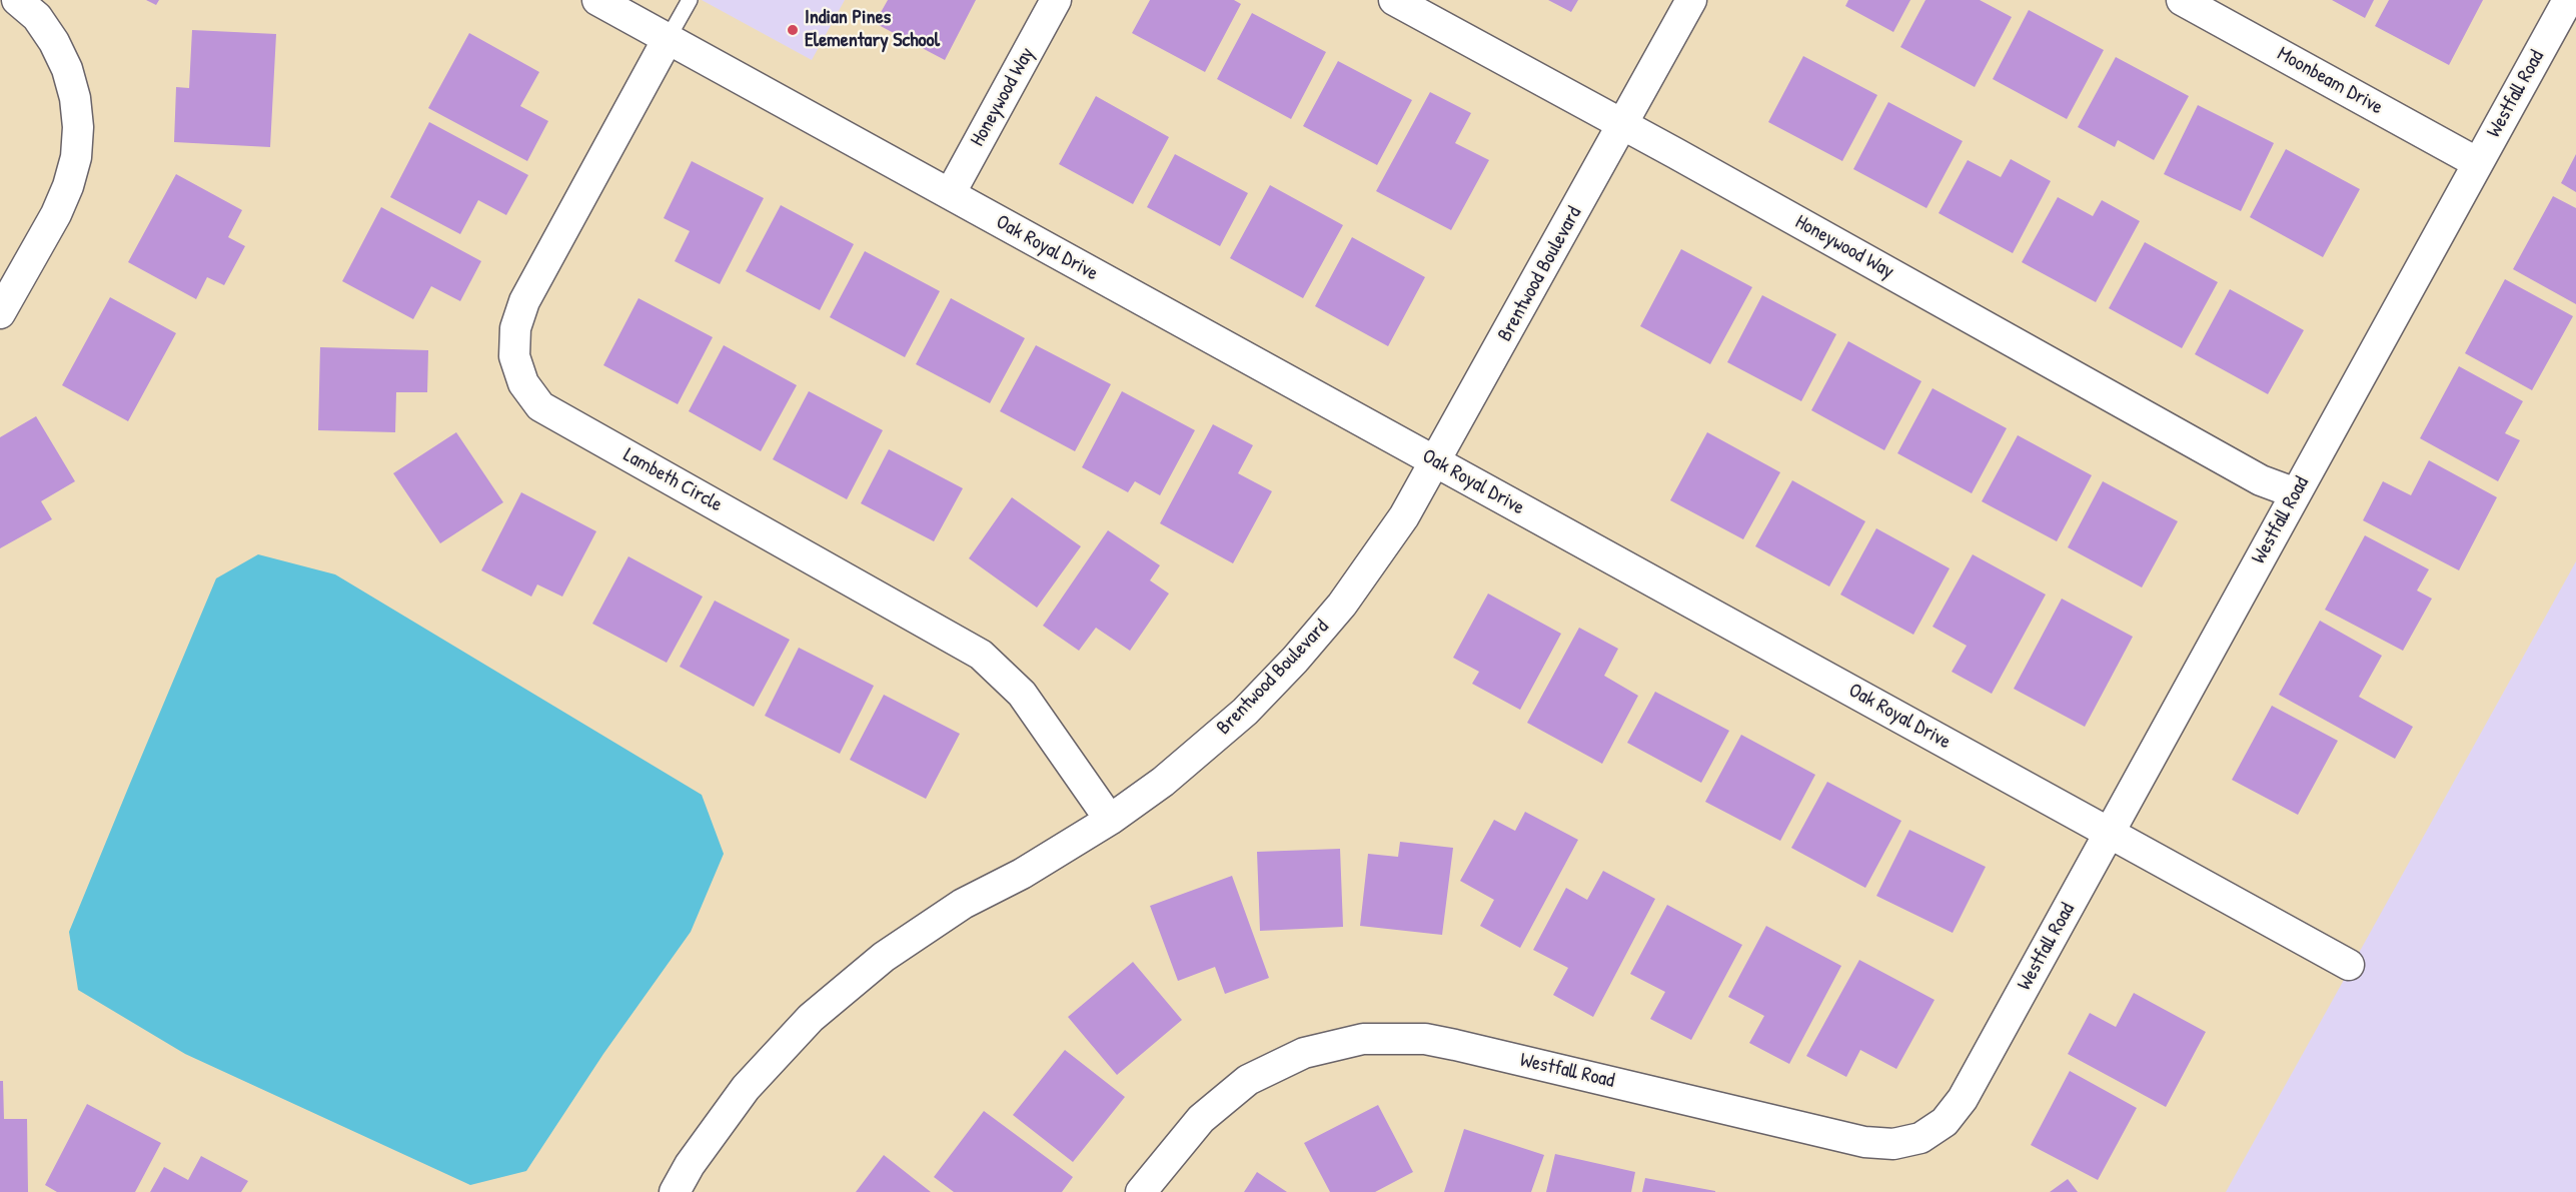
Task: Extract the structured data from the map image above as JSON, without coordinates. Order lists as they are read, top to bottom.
{
  "streets": {
    "street": [
      "Moonbeam Drive",
      "Westfall Road",
      "Honeywood Way",
      "Oak Royal Drive",
      "Brentwood Boulevard",
      "Lambeth Circle"
    ]
  },
  "crossings": [
    ["Moonbeam Drive", "Westfall Road"],
    ["Westfall Road", "Honeywood Way"],
    ["Westfall Road", "Oak Royal Drive"],
    ["Honeywood Way", "Oak Royal Drive"],
    ["Honeywood Way", "Brentwood Boulevard"],
    ["Oak Royal Drive", "Brentwood Boulevard"],
    ["Oak Royal Drive", "Lambeth Circle"],
    ["Brentwood Boulevard", "Lambeth Circle"]
  ],
  "places": ["Indian Pines Elementary School"]
}
